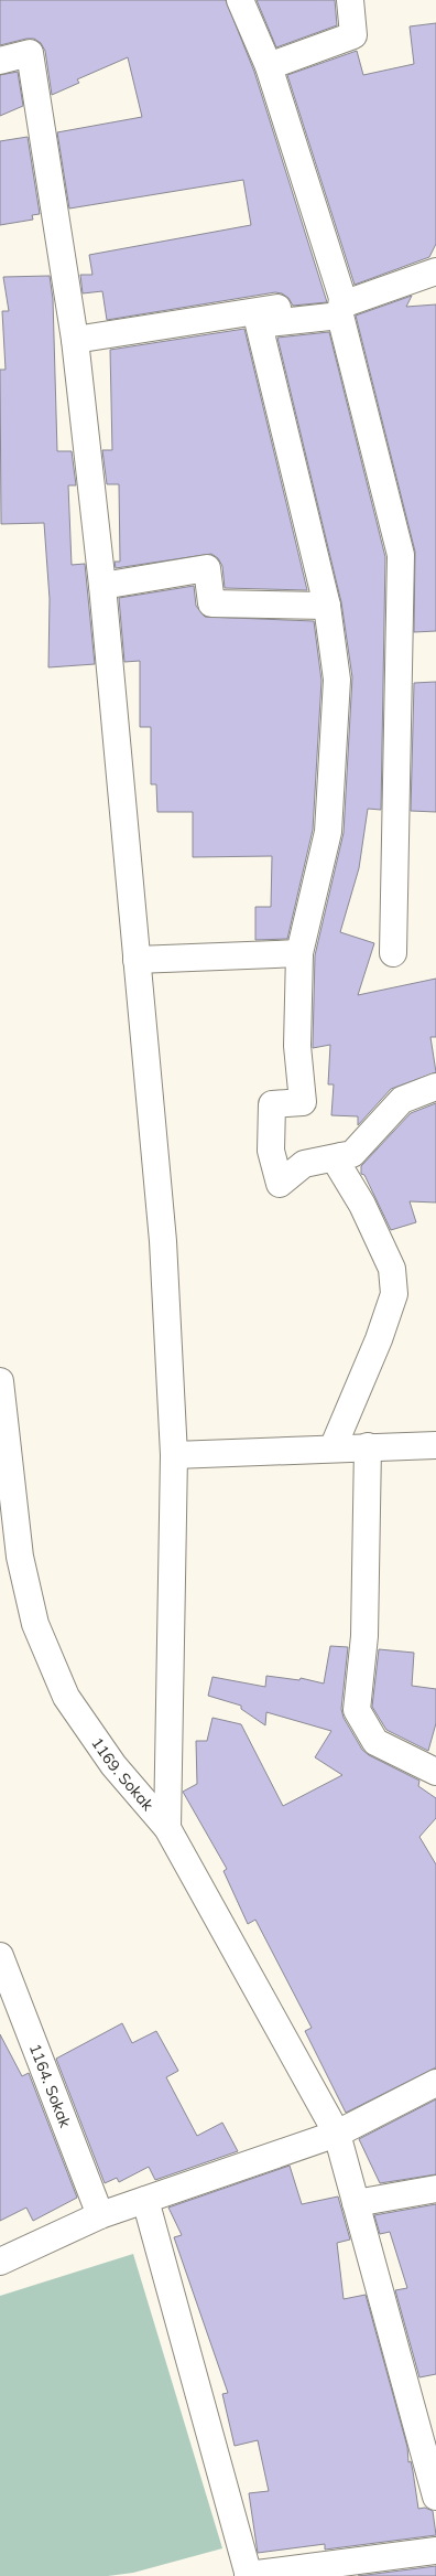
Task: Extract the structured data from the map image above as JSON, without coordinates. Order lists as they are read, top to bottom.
{
  "streets": {
    "street": ["1169. Sokak", "1164. Sokak"]
  }
}
